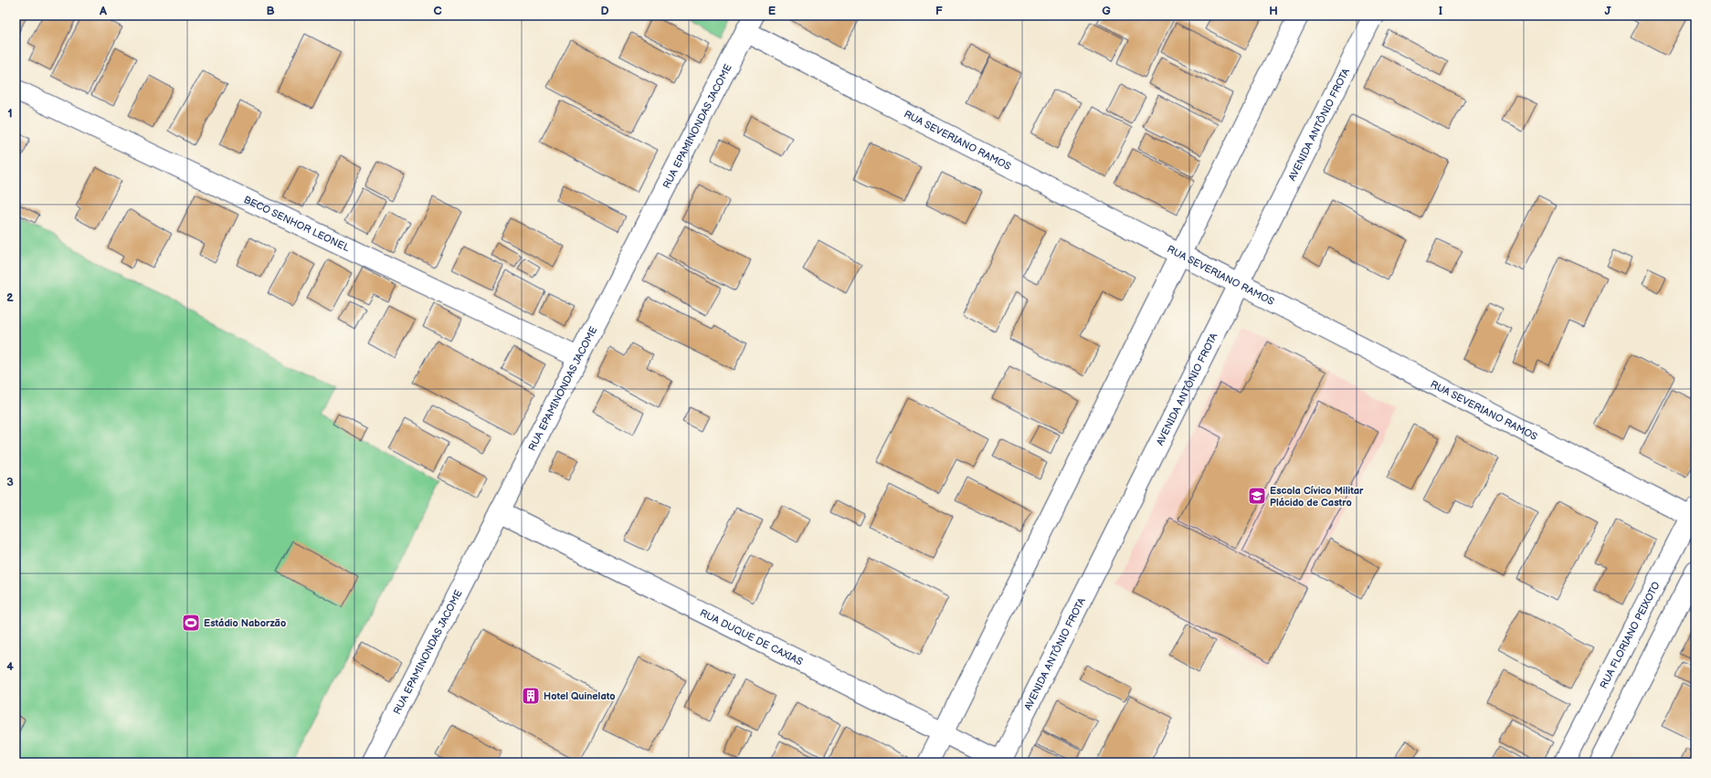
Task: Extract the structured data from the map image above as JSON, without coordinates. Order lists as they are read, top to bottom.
{
  "streets": {
    "street": [
      "AVENIDA ANTÔNIO FROTA",
      "RUA EPAMINONDAS JACOME",
      "RUA SEVERIANO RAMOS",
      "BECO SENHOR LEONEL",
      "RUA FLORIANO PEIXOTO",
      "RUA DUQUE DE CAXIAS"
    ]
  },
  "crossings": [
    ["AVENIDA ANTÔNIO FROTA", "RUA SEVERIANO RAMOS"],
    ["AVENIDA ANTÔNIO FROTA", "RUA DUQUE DE CAXIAS"],
    ["RUA EPAMINONDAS JACOME", "RUA SEVERIANO RAMOS"],
    ["RUA EPAMINONDAS JACOME", "BECO SENHOR LEONEL"],
    ["RUA EPAMINONDAS JACOME", "RUA DUQUE DE CAXIAS"],
    ["RUA SEVERIANO RAMOS", "RUA FLORIANO PEIXOTO"]
  ],
  "places": {
    "school or university": ["Escola Cívico Militar Plácido de Castro"],
    "sports": ["Estádio Naborzão"],
    "building": ["Hotel Quinelato"]
  },
  "grid": {
    "columns": [
      "A",
      "B",
      "C",
      "D",
      "E",
      "F",
      "G",
      "H",
      "I",
      "J"
    ],
    "rows": [
      "1",
      "2",
      "3",
      "4"
    ]
  }
}
